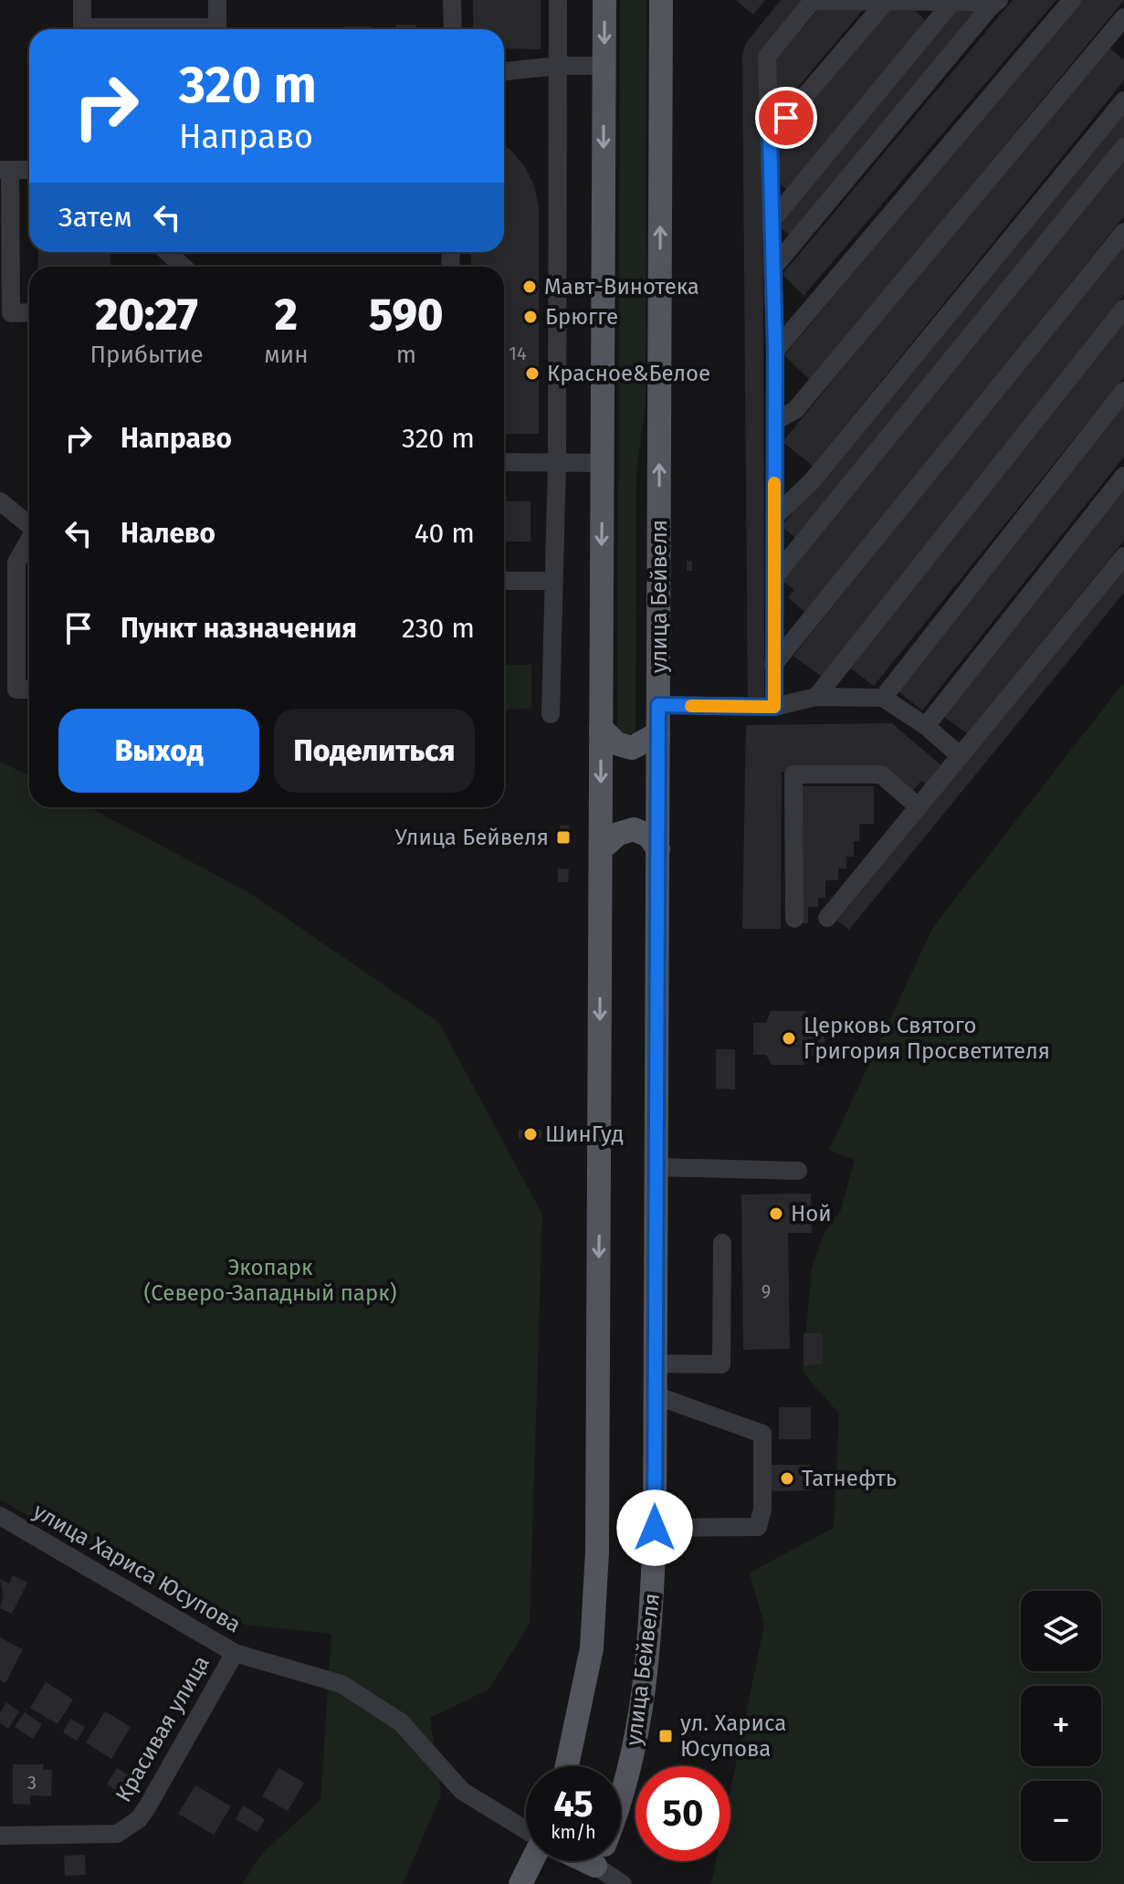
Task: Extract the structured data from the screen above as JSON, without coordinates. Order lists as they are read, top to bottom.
{
  "streets": {
    "main road": ["улица Бейвеля"],
    "street": ["улица Хариса Юсупова", "Красивая улица"]
  },
  "crossings": [
    ["улица Хариса Юсупова", "Красивая улица"]
  ],
  "parks": ["Экопарк (Северо-Западный парк)"],
  "places": {
    "other": [
      "Мавт-Винотека",
      "Брюгге",
      "Красное&Белое",
      "Церковь Святого Григория Просветителя",
      "ШинГуд",
      "Ной",
      "Татнефть"
    ],
    "transit": ["Улица Бейвеля", "ул. Хариса Юсупова"]
  },
  "house_numbers": ["14", "9", "3"],
  "page": {
    "turn": ["320 m", "Направо"],
    "then": "Затем",
    "eta": [
      "20:27",
      "Прибытие",
      "2",
      "мин",
      "590",
      "m"
    ],
    "list": [
      {
        "name": "Направо",
        "value": "320 m"
      },
      {
        "name": "Налево",
        "value": "40 m"
      },
      {
        "name": "Пункт назначения",
        "value": "230 m"
      }
    ],
    "buttons": ["Выход", "Поделиться"],
    "map_buttons": ["+", "−"],
    "speed": "45 km/h",
    "limit": "50"
  }
}
